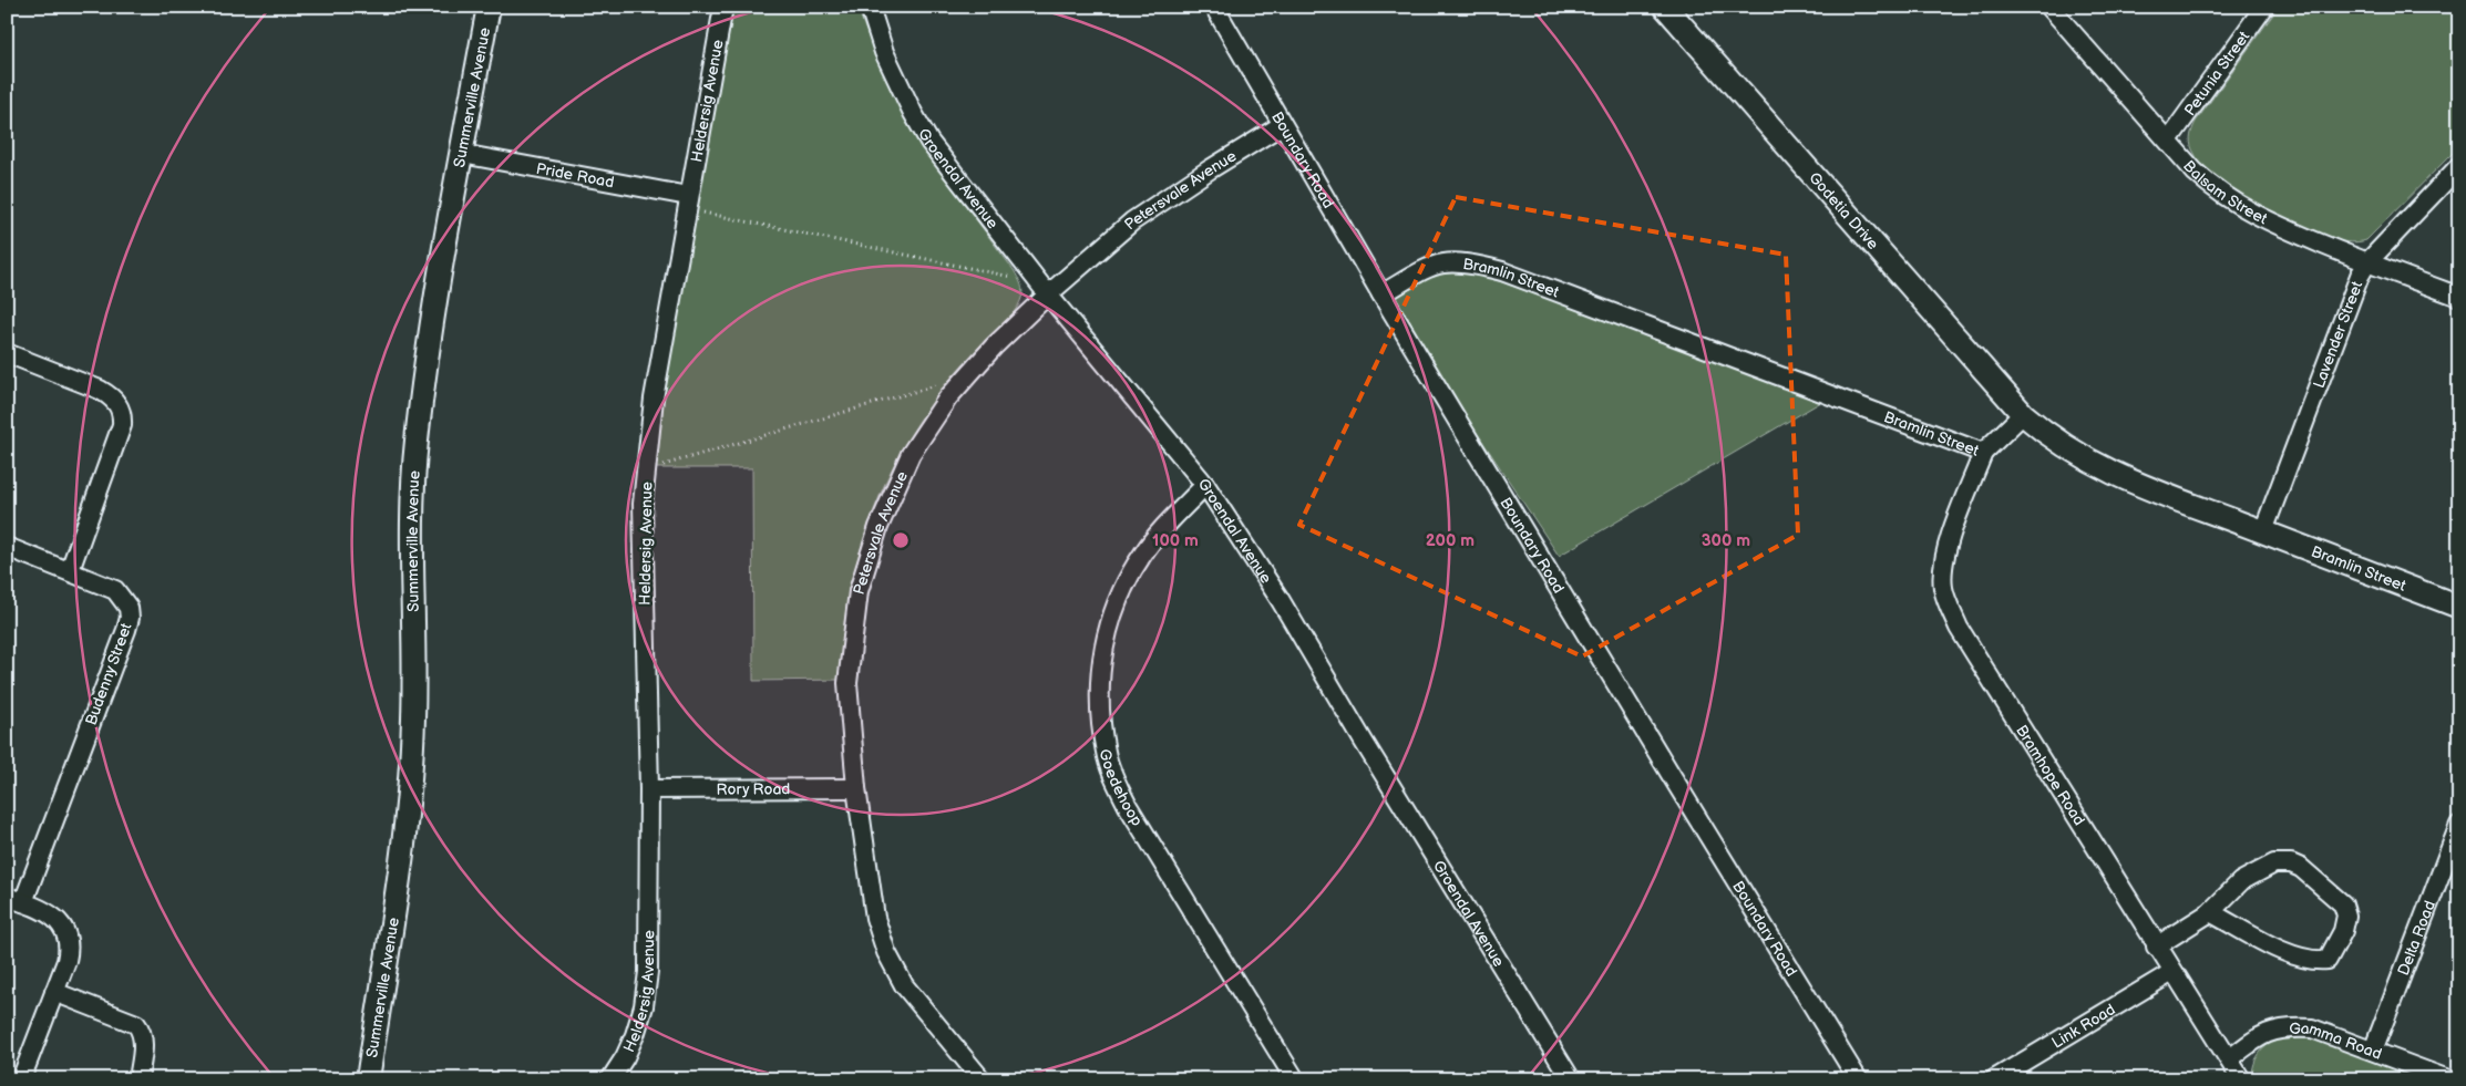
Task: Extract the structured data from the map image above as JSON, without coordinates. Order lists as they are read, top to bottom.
{
  "streets": {
    "street": [
      "Petunia Street",
      "Summerville Avenue",
      "Heldersig Avenue",
      "Boundary Road",
      "Pride Road",
      "Groendal Avenue",
      "Balsam Street",
      "Petersvale Avenue",
      "Godetia Drive",
      "Bramlin Street",
      "Lavender Street",
      "Budenny Street",
      "Bramhope Road",
      "Goedehoop",
      "Rory Road",
      "Delta Road",
      "Link Road",
      "Gamma Road"
    ]
  },
  "crossings": [
    ["Petunia Street", "Balsam Street"],
    ["Summerville Avenue", "Pride Road"],
    ["Heldersig Avenue", "Pride Road"],
    ["Heldersig Avenue", "Rory Road"],
    ["Boundary Road", "Petersvale Avenue"],
    ["Boundary Road", "Bramlin Street"],
    ["Groendal Avenue", "Petersvale Avenue"],
    ["Groendal Avenue", "Goedehoop"],
    ["Balsam Street", "Lavender Street"],
    ["Petersvale Avenue", "Rory Road"],
    ["Godetia Drive", "Bramlin Street"],
    ["Bramlin Street", "Lavender Street"],
    ["Bramlin Street", "Bramhope Road"],
    ["Bramhope Road", "Link Road"],
    ["Bramhope Road", "Gamma Road"],
    ["Delta Road", "Gamma Road"]
  ],
  "rings": ["100 m", "200 m", "300 m"]
}
